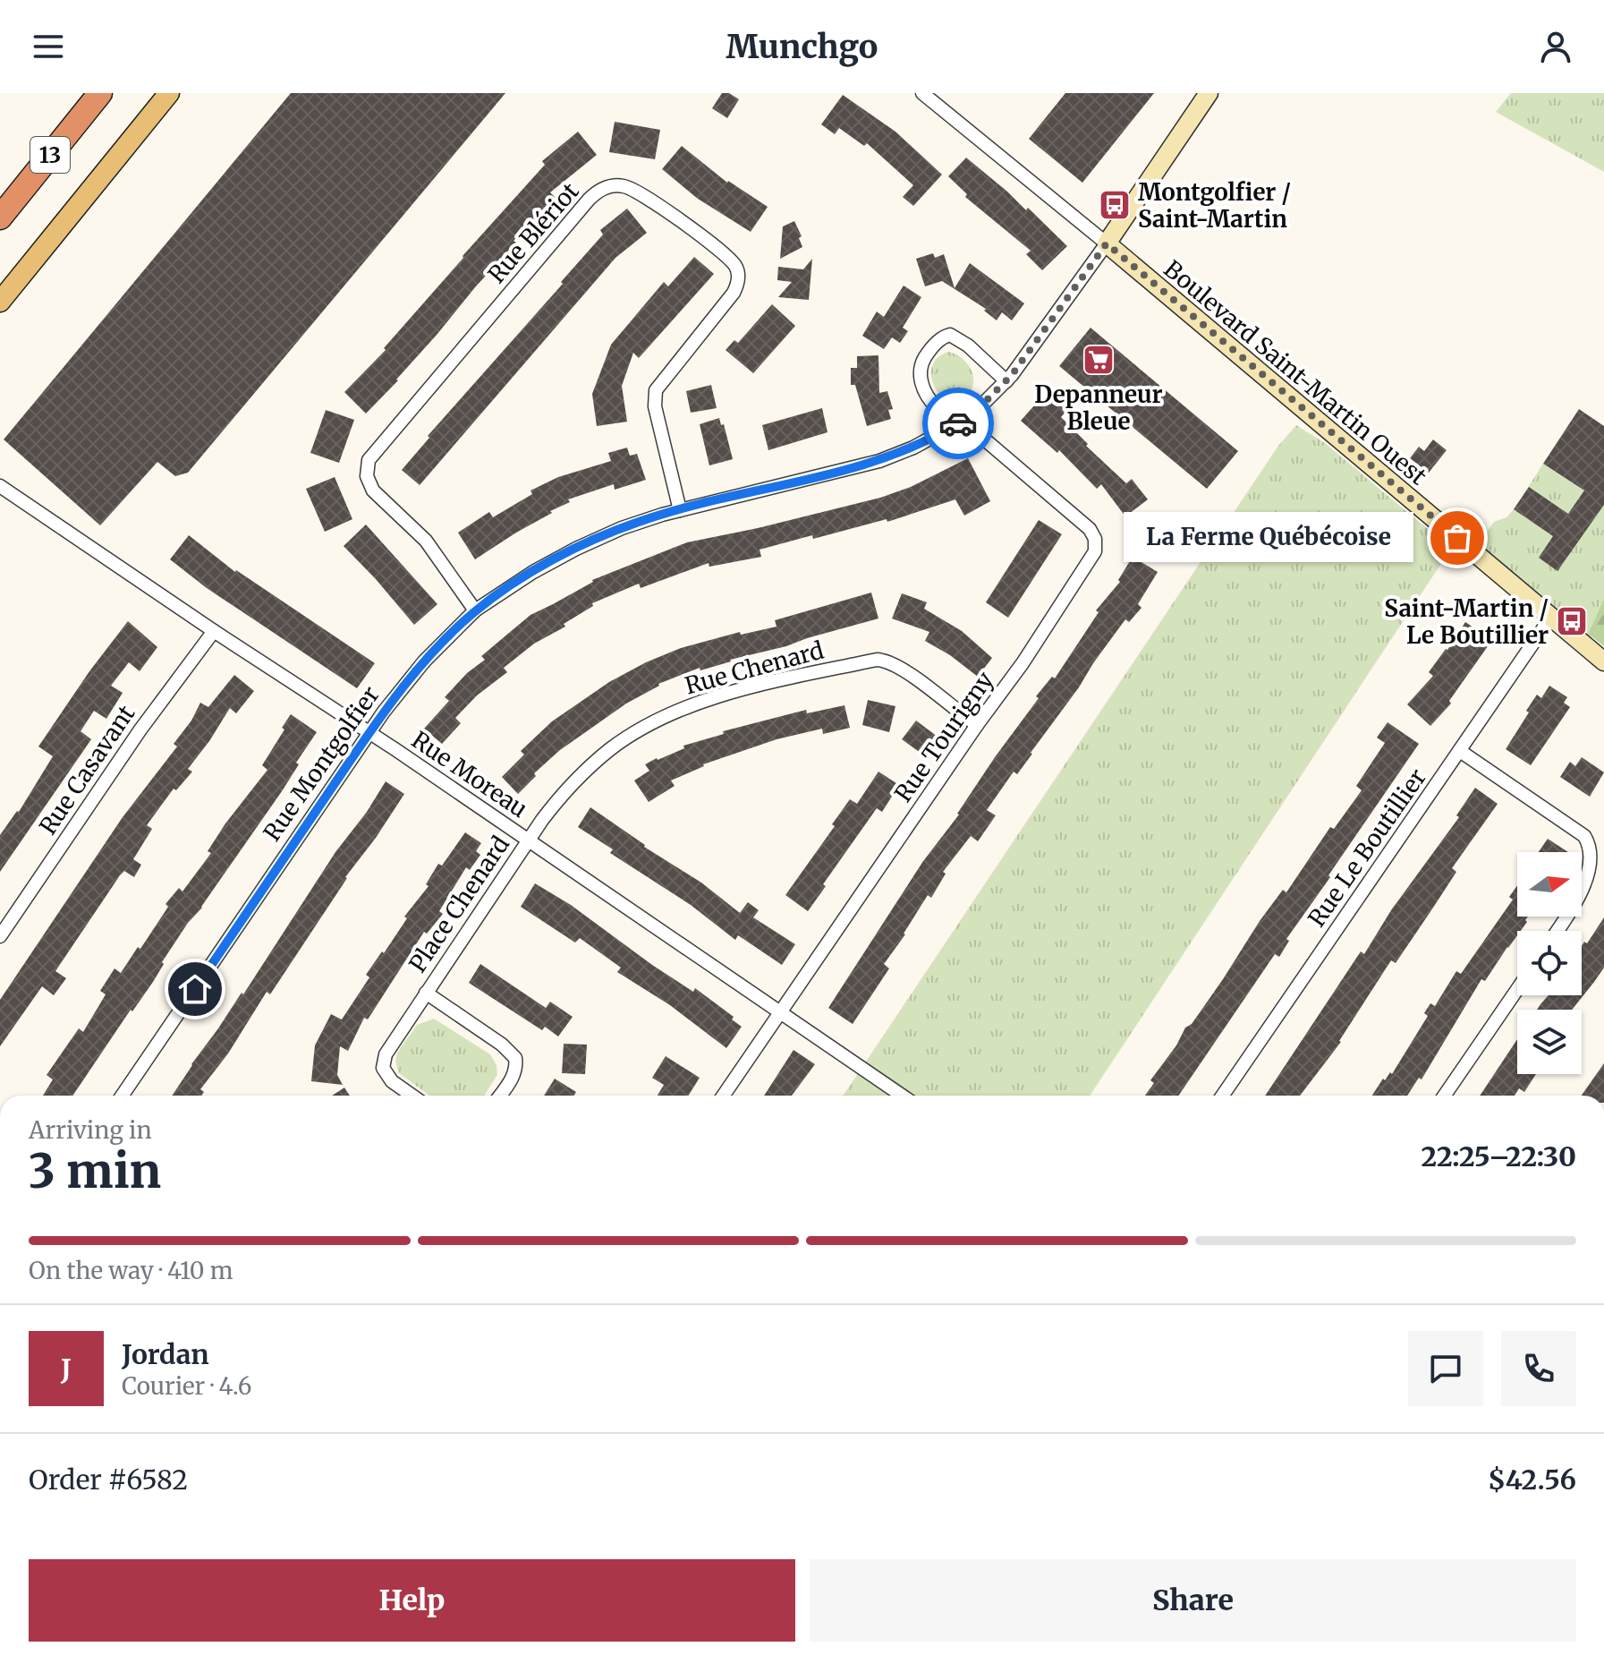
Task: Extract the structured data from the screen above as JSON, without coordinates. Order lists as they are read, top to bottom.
{
  "streets": {
    "highway": ["13"],
    "main road": ["Boulevard Saint-Martin Ouest", "Rue Montgolfier"],
    "street": [
      "Rue Blériot",
      "Rue Chenard",
      "Rue Tourigny",
      "Rue Casavant",
      "Rue Moreau",
      "Rue Le Boutillier",
      "Place Chenard"
    ]
  },
  "crossings": [
    ["Rue Blériot", "Rue Montgolfier"],
    ["Boulevard Saint-Martin Ouest", "Rue Montgolfier"],
    ["Boulevard Saint-Martin Ouest", "Rue Le Boutillier"],
    ["Rue Chenard", "Rue Tourigny"],
    ["Rue Chenard", "Rue Moreau"],
    ["Rue Chenard", "Place Chenard"],
    ["Rue Tourigny", "Rue Montgolfier"],
    ["Rue Tourigny", "Rue Moreau"],
    ["Rue Montgolfier", "Rue Moreau"],
    ["Rue Casavant", "Rue Moreau"],
    ["Rue Moreau", "Place Chenard"]
  ],
  "places": {
    "bus stop": ["Montgolfier / Saint-Martin", "Saint-Martin / Le Boutillier"],
    "supermarket": ["Depanneur Bleue"],
    "other": ["La Ferme Québécoise"]
  },
  "north": "right",
  "page": {
    "header": "Munchgo",
    "bubble": "La Ferme Québécoise",
    "heading": ["3 min", "Arriving in", "22:25–22:30"],
    "panel": [
      "Jordan",
      "Courier · 4.6",
      "Order #6582",
      "$42.56"
    ],
    "bar": "On the way · 410 m",
    "round": "J",
    "buttons": ["Help", "Share"]
  }
}
